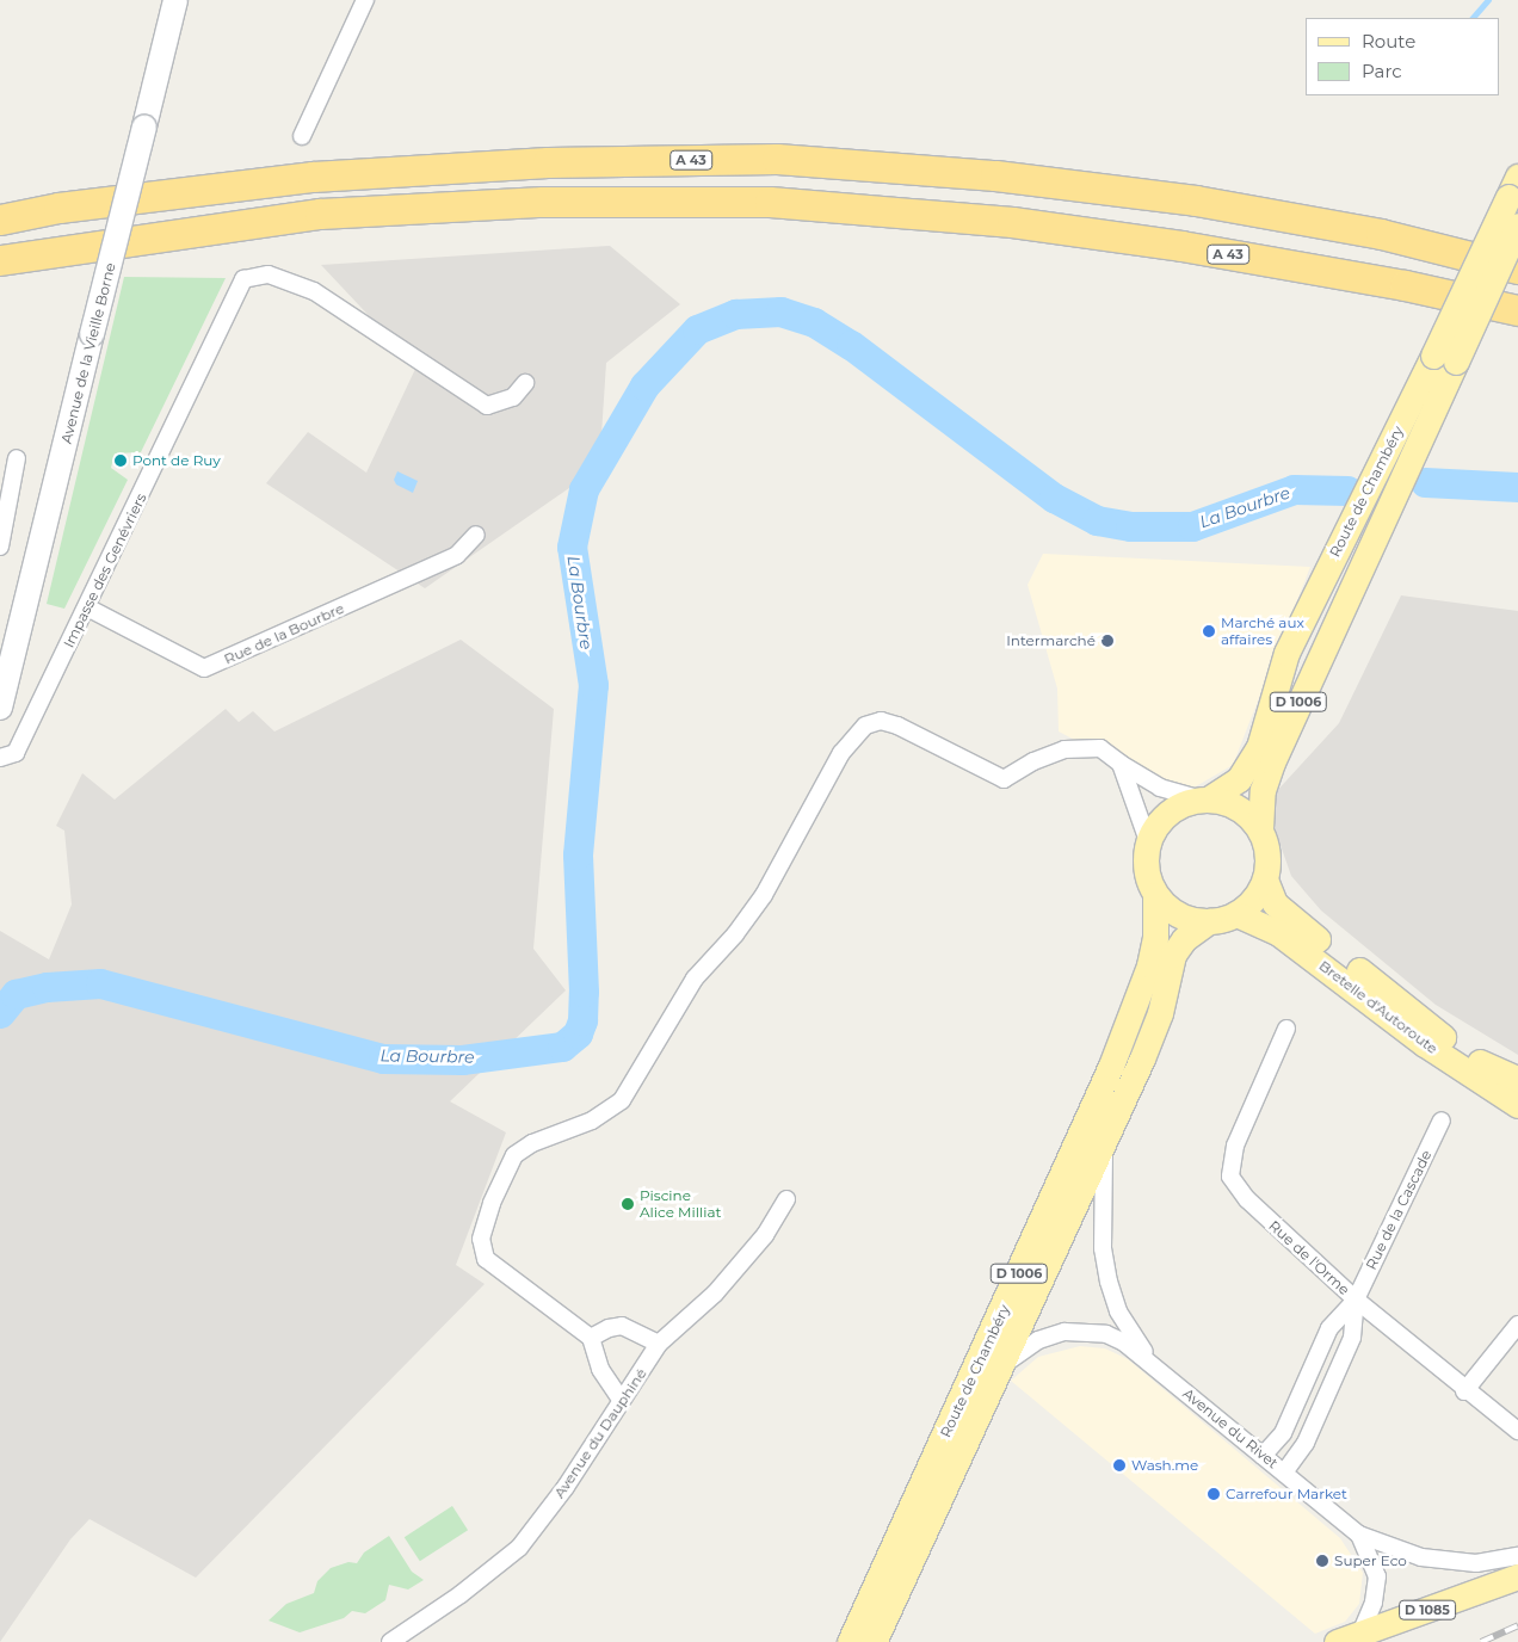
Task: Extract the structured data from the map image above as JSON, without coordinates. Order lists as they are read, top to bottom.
{
  "streets": {
    "highway": ["A 43"],
    "main road": [
      "Avenue de la Vieille Borne",
      "Route de Chambéry",
      "D 1006",
      "Bretelle d'Autoroute",
      "D 1085"
    ],
    "street": [
      "Impasse des Genévriers",
      "Rue de la Bourbre",
      "Rue de la Cascade",
      "Rue de l'Orme",
      "Avenue du Rivet",
      "Avenue du Dauphiné"
    ]
  },
  "crossings": [
    ["Route de Chambéry", "Bretelle d'Autoroute"],
    ["Route de Chambéry", "Avenue du Rivet"],
    ["Impasse des Genévriers", "Rue de la Bourbre"],
    ["Rue de la Cascade", "Rue de l'Orme"],
    ["Rue de la Cascade", "Avenue du Rivet"],
    ["Avenue du Rivet", "D 1085"]
  ],
  "water": ["La Bourbre"],
  "places": [
    "Pont de Ruy",
    "Marché aux affaires",
    "Intermarché",
    "Piscine Alice Milliat",
    "Wash.me",
    "Carrefour Market",
    "Super Eco"
  ],
  "legend": ["Route", "Parc"]
}
